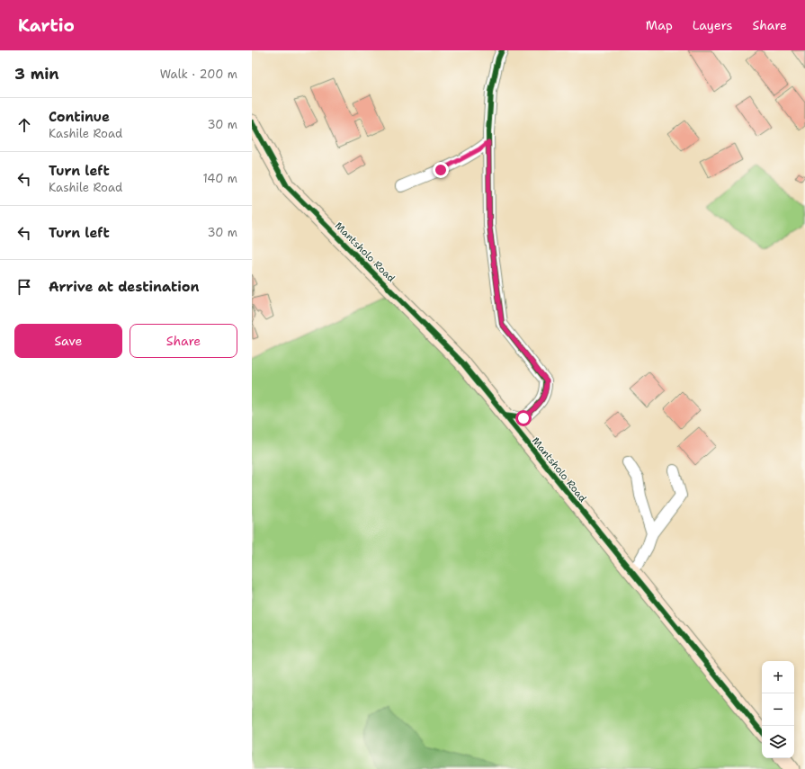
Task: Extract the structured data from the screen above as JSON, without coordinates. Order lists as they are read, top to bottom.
{
  "streets": {
    "street": ["Mantsholo Road"]
  },
  "page": {
    "header": "Kartio",
    "nav": ["Map", "Layers", "Share"],
    "heading": ["3 min", "Walk · 200 m"],
    "list": [
      ["Continue", "Kashile Road", "30 m"],
      ["Turn left", "Kashile Road", "140 m"],
      ["Turn left", "30 m"],
      "Arrive at destination"
    ],
    "buttons": ["Save", "Share"],
    "map_buttons": ["+", "−"]
  }
}
